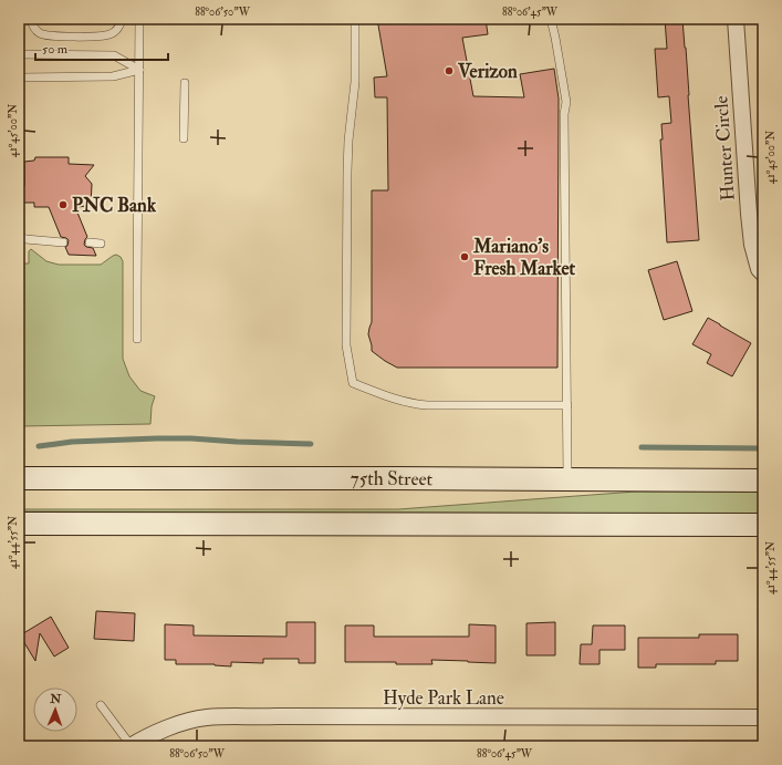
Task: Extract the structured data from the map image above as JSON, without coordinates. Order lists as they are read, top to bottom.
{
  "streets": {
    "main road": ["75th Street"],
    "street": ["Hunter Circle", "Hyde Park Lane"]
  },
  "places": ["Verizon", "PNC Bank", "Mariano's Fresh Market"],
  "scale_bar": "50 m",
  "north": "top",
  "coordinates": [
    "88°06'50\"W",
    "88°06'45\"W",
    "41°45'00\"N",
    "41°44'55\"N"
  ]
}
